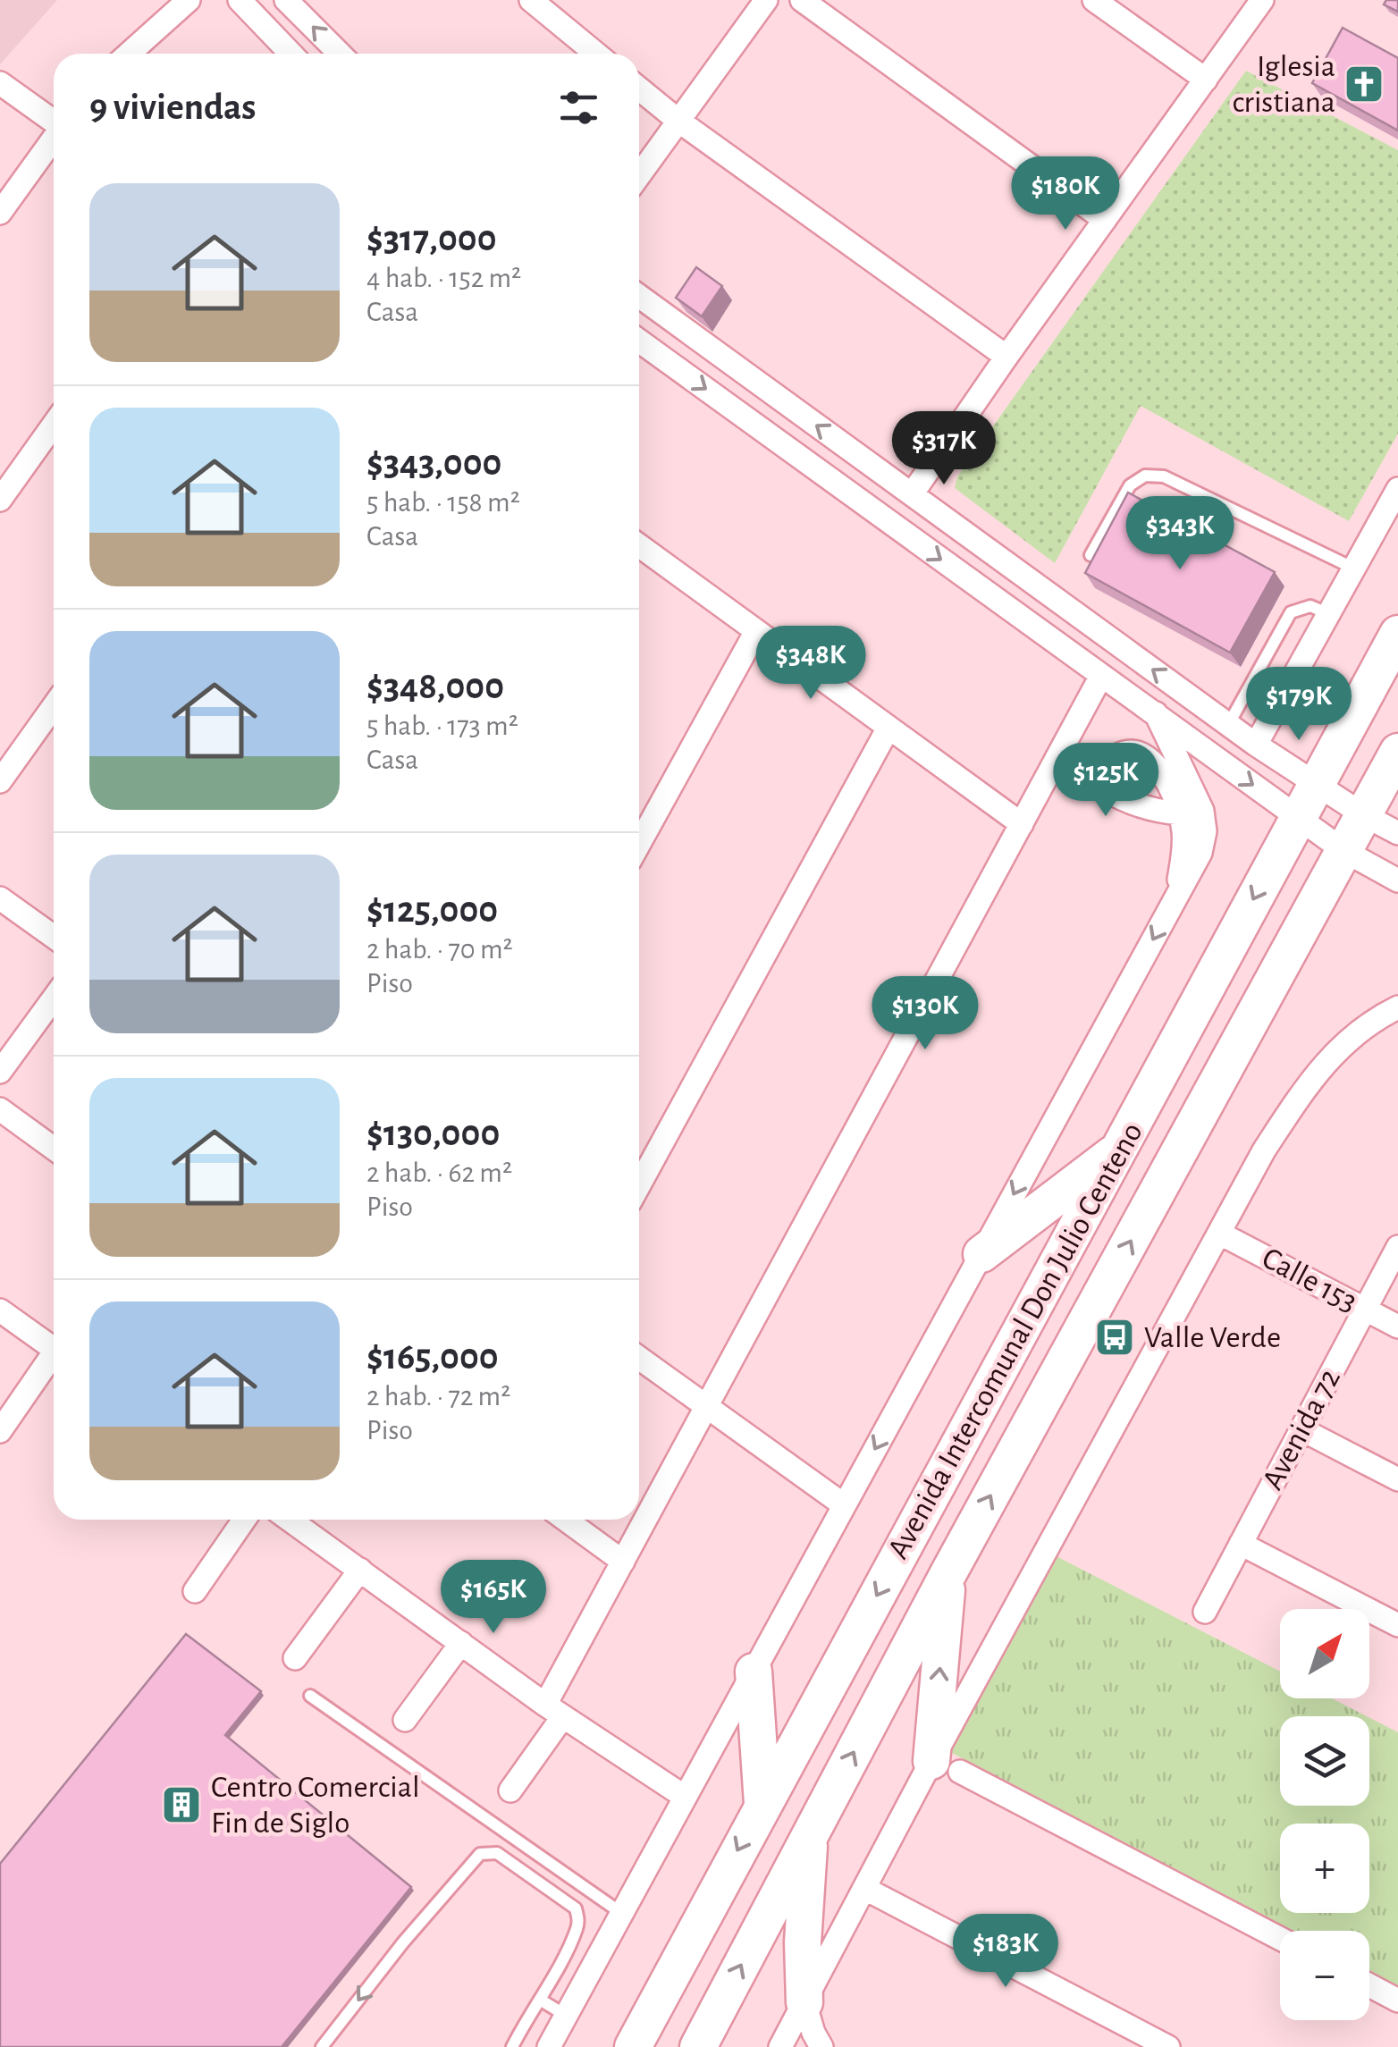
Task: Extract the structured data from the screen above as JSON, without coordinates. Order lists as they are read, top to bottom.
{
  "streets": {
    "main road": ["Avenida Intercomunal Don Julio Centeno"],
    "street": ["Calle 153", "Avenida 72"]
  },
  "crossings": [
    ["Calle 153", "Avenida 72"]
  ],
  "places": {
    "church": ["Iglesia cristiana"],
    "bus stop": ["Valle Verde"],
    "building": ["Centro Comercial Fin de Siglo"]
  },
  "north": "top right",
  "page": {
    "heading": "9 viviendas",
    "price": [
      "$180K",
      "$317K",
      "$343K",
      "$348K",
      "$179K",
      "$125K",
      "$130K",
      "$165K",
      "$183K"
    ],
    "list": [
      {
        "name": "$317,000",
        "note": "4 hab. · 152 m² · Casa"
      },
      {
        "name": "$343,000",
        "note": "5 hab. · 158 m² · Casa"
      },
      {
        "name": "$348,000",
        "note": "5 hab. · 173 m² · Casa"
      },
      {
        "name": "$125,000",
        "note": "2 hab. · 70 m² · Piso"
      },
      {
        "name": "$130,000",
        "note": "2 hab. · 62 m² · Piso"
      },
      {
        "name": "$165,000",
        "note": "2 hab. · 72 m² · Piso"
      }
    ],
    "map_buttons": ["+", "−"]
  }
}
